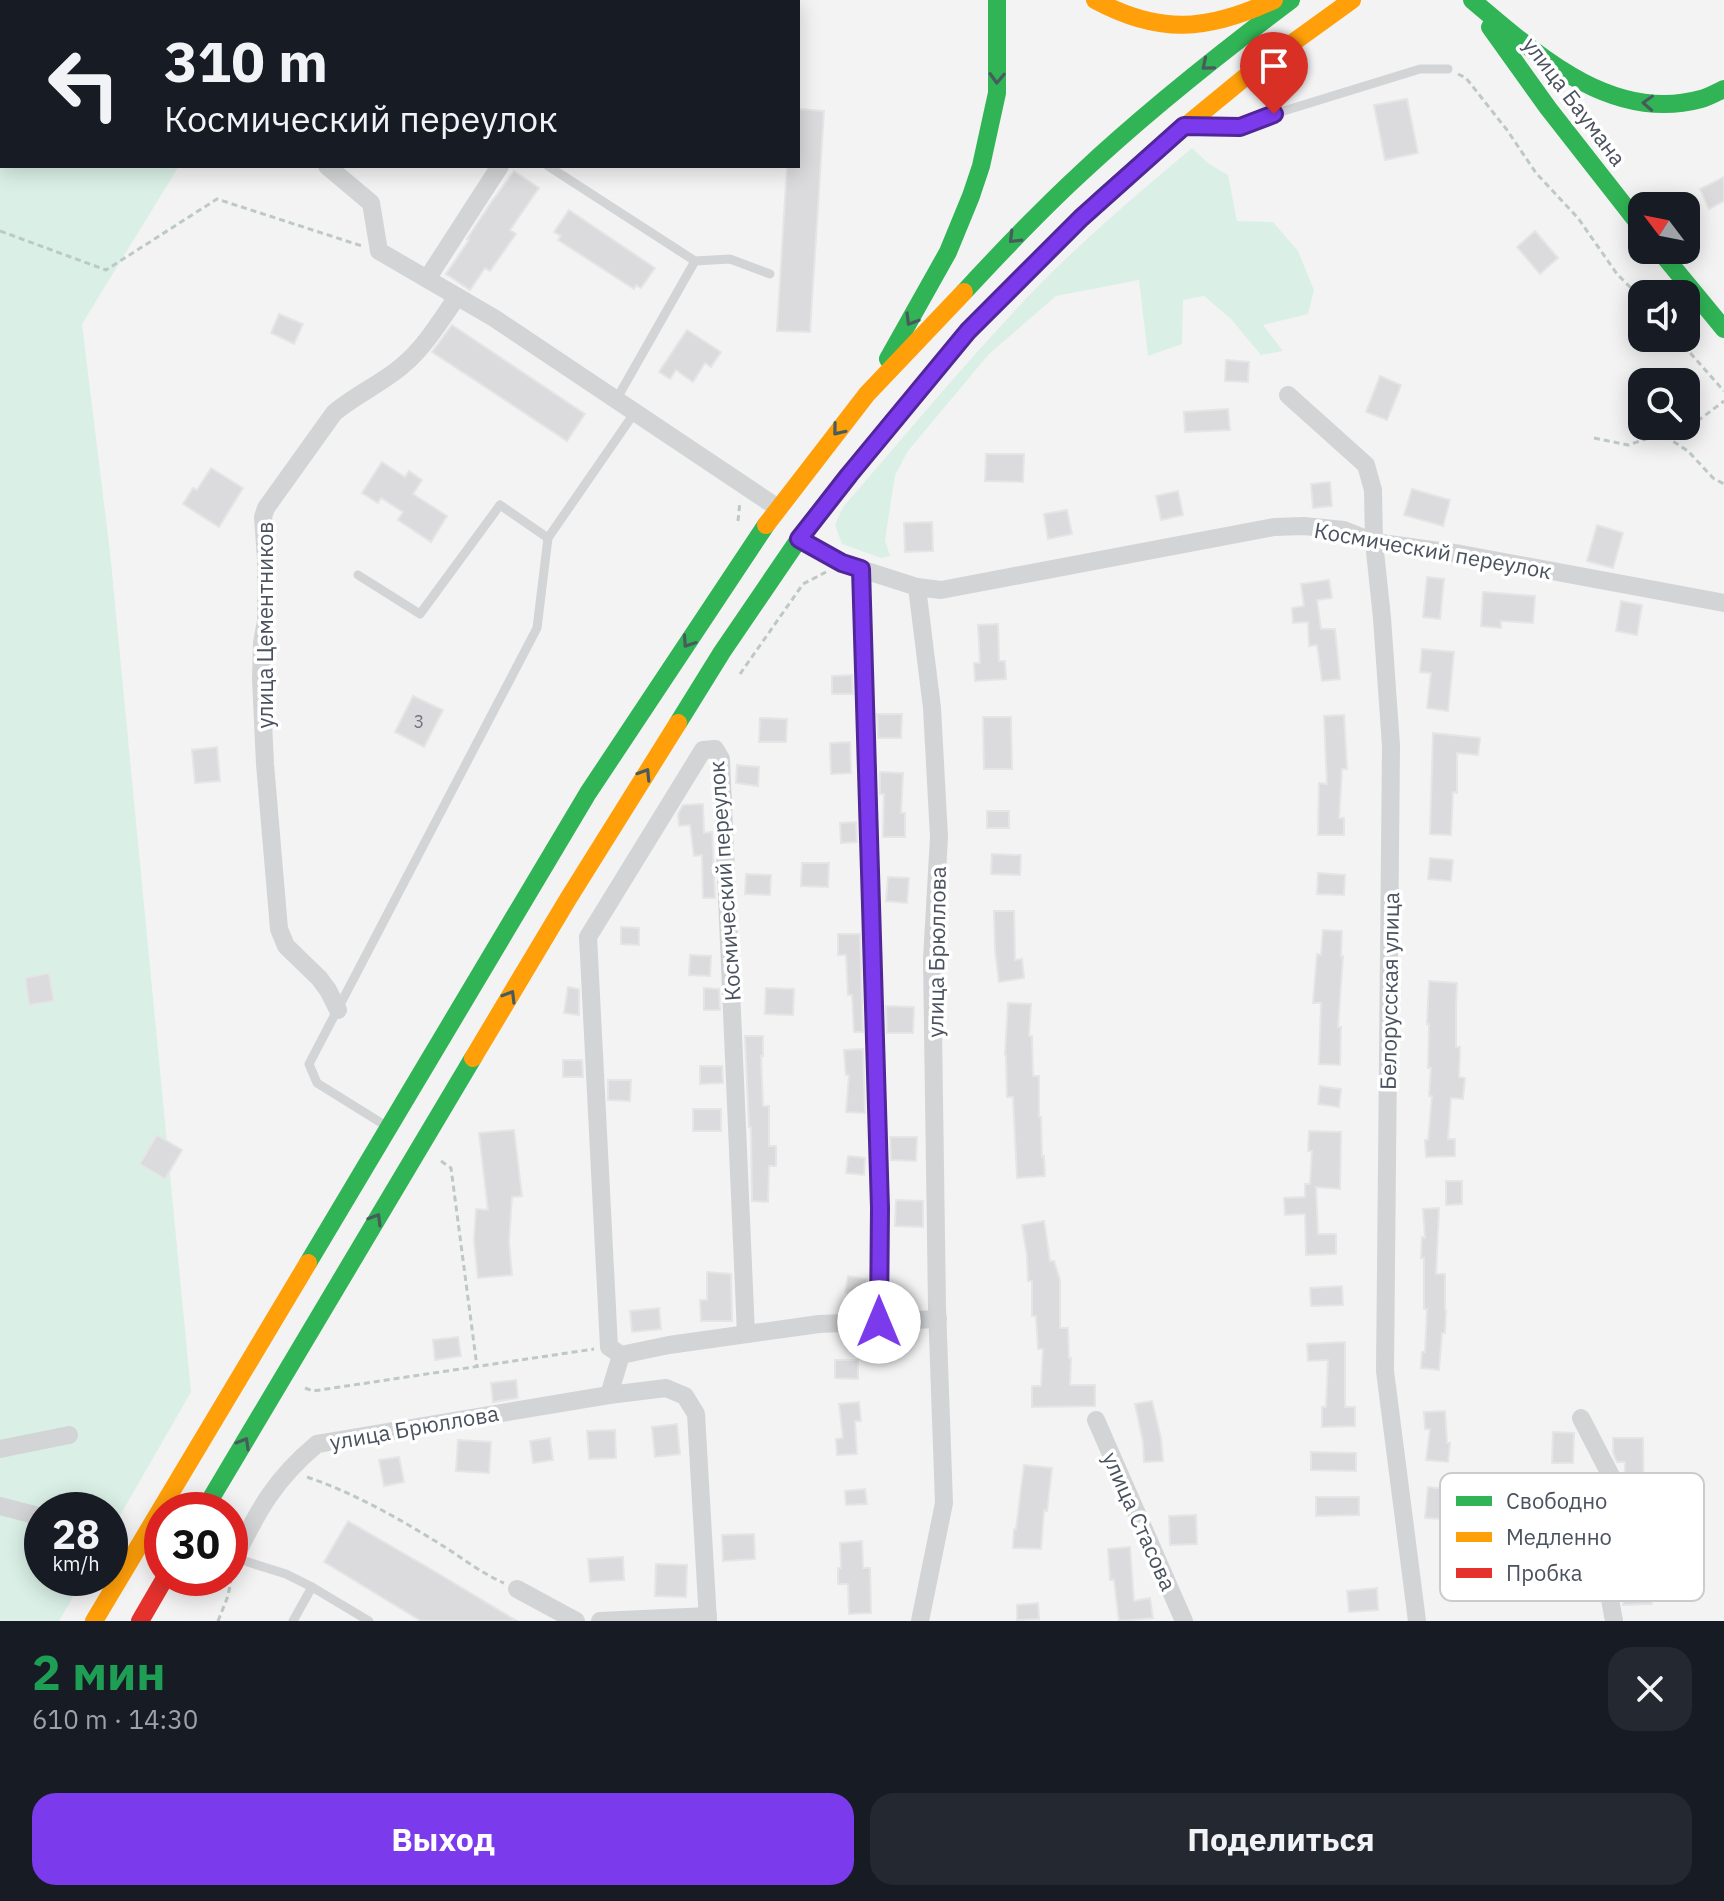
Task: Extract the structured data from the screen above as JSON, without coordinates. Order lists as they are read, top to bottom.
{
  "streets": {
    "main road": ["улица Баумана"],
    "street": [
      "Космический переулок",
      "улица Цементников",
      "улица Брюллова",
      "Белорусская улица",
      "улица Стасова"
    ]
  },
  "crossings": [
    ["Космический переулок", "улица Брюллова"],
    ["Космический переулок", "Белорусская улица"]
  ],
  "house_numbers": ["3"],
  "legend": ["Свободно", "Медленно", "Пробка"],
  "north": "top left",
  "page": {
    "turn": ["310 m", "Космический переулок"],
    "speed": "28 km/h",
    "limit": "30",
    "heading": ["2 мин", "610 m · 14:30"],
    "buttons": ["Выход", "Поделиться"]
  }
}
